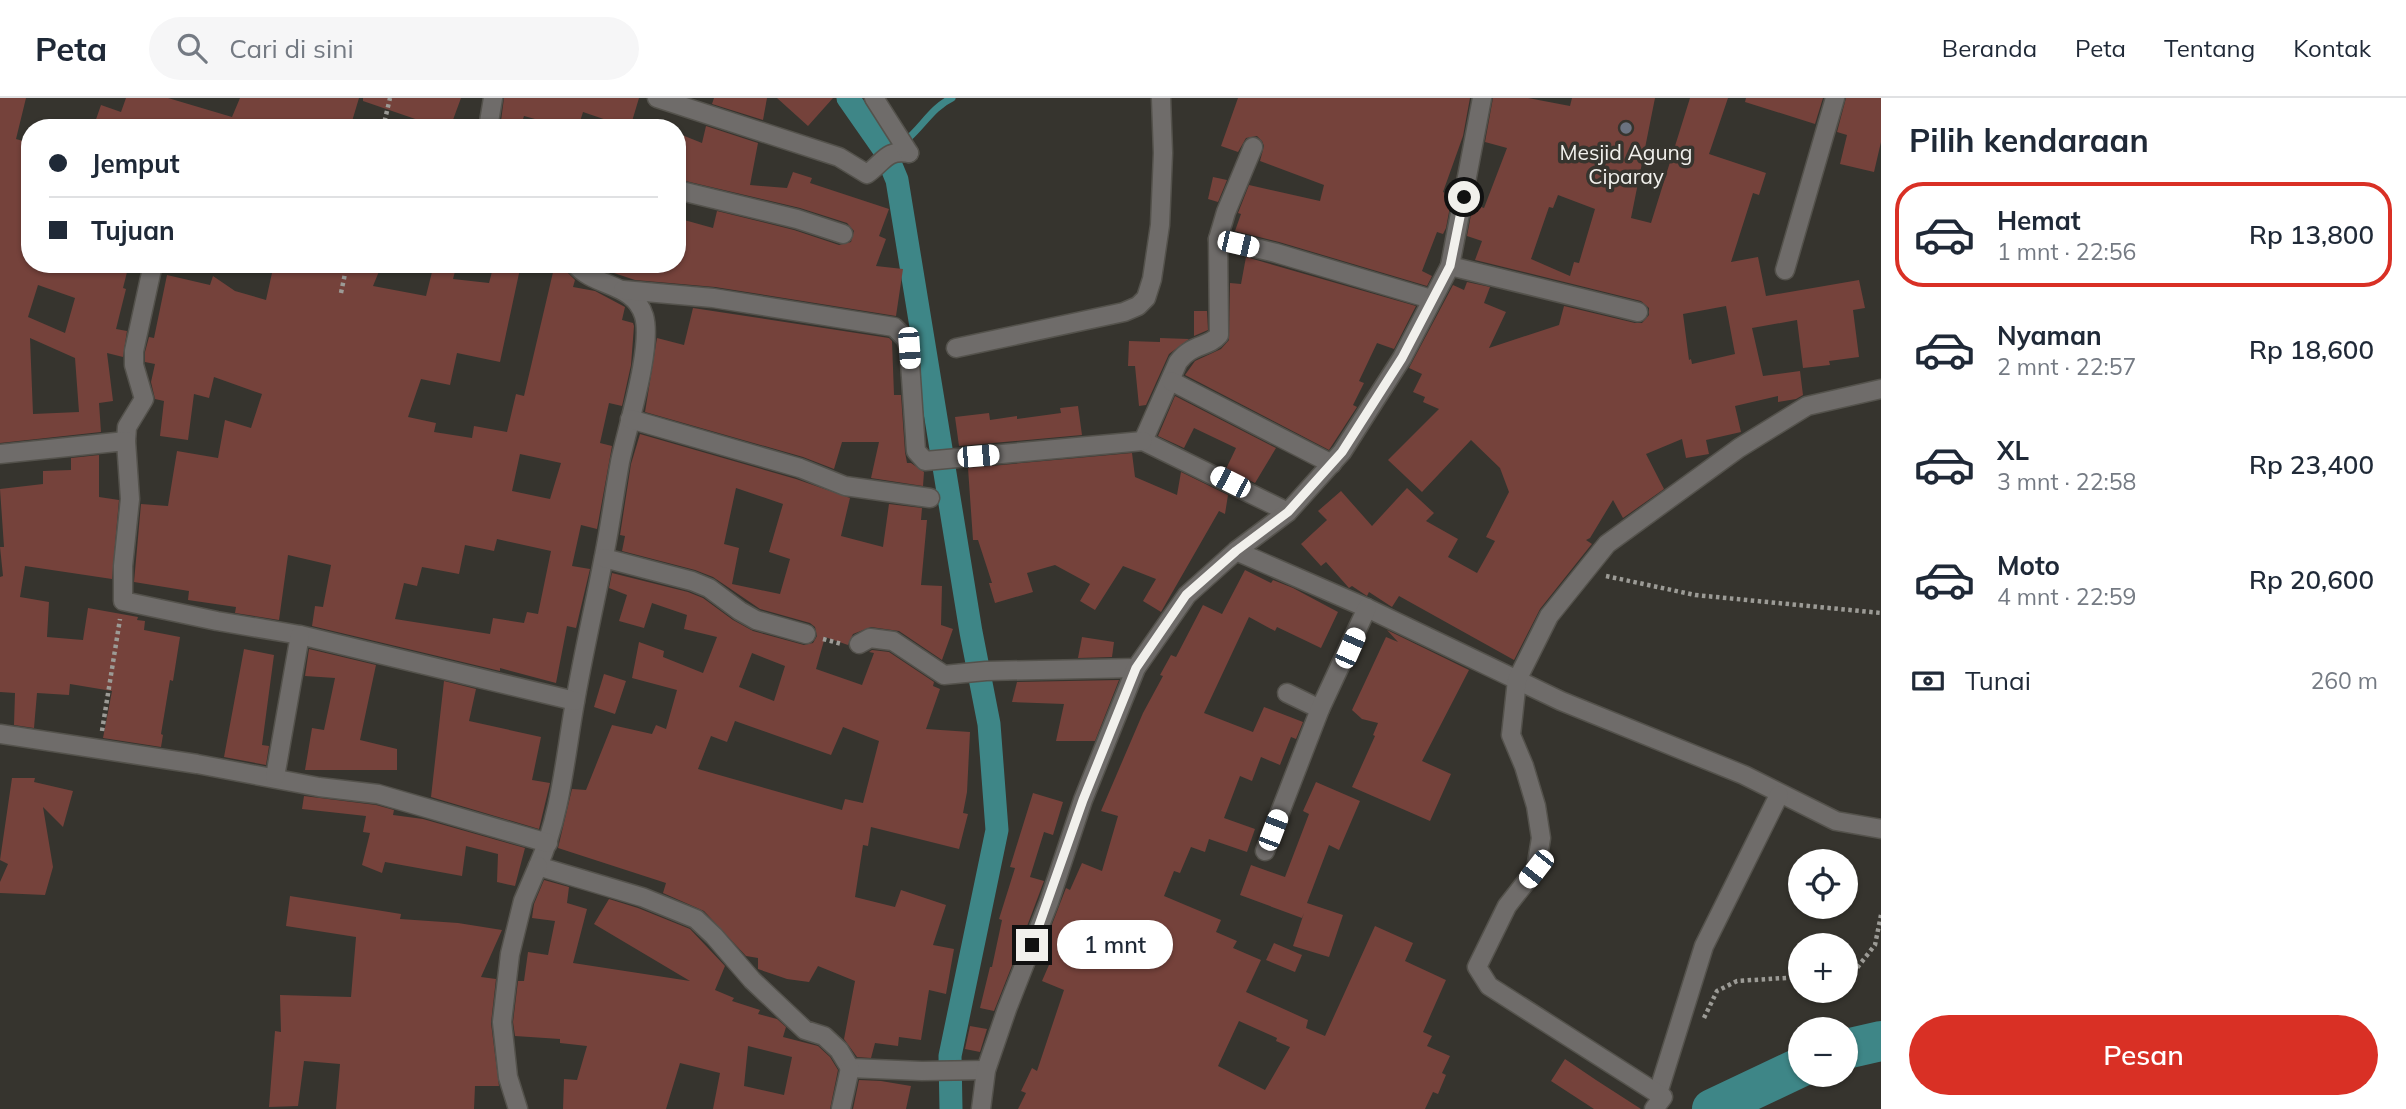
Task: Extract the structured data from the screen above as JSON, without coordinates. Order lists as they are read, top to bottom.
{
  "places": ["Mesjid Agung Ciparay"],
  "page": {
    "header": "Peta",
    "search": "Cari di sini",
    "nav": [
      "Beranda",
      "Peta",
      "Tentang",
      "Kontak"
    ],
    "heading": "Pilih kendaraan",
    "banner": ["Jemput", "Tujuan"],
    "list": [
      {
        "name": "Hemat",
        "note": "1 mnt · 22:56",
        "value": "Rp 13,800"
      },
      {
        "name": "Nyaman",
        "note": "2 mnt · 22:57",
        "value": "Rp 18,600"
      },
      {
        "name": "XL",
        "note": "3 mnt · 22:58",
        "value": "Rp 23,400"
      },
      {
        "name": "Moto",
        "note": "4 mnt · 22:59",
        "value": "Rp 20,600"
      }
    ],
    "pay": ["Tunai", "260 m"],
    "map_buttons": ["+", "−"],
    "bubble": "1 mnt",
    "buttons": "Pesan"
  }
}
